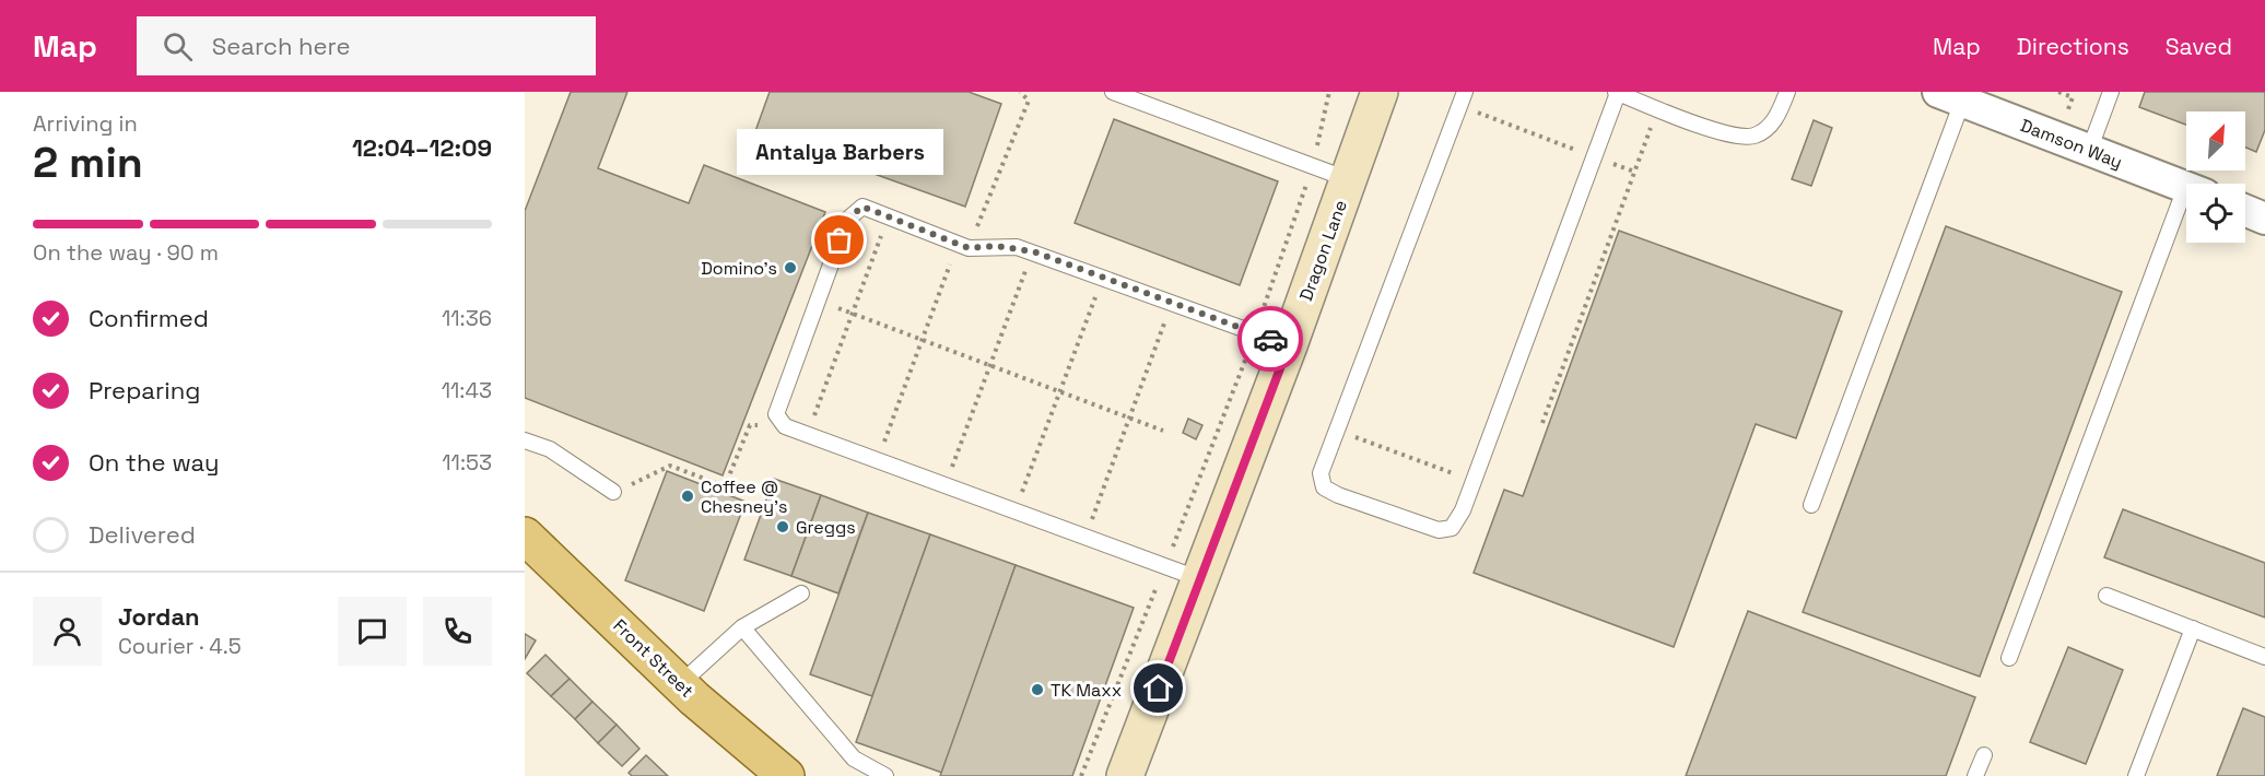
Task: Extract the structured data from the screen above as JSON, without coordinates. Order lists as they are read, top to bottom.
{
  "streets": {
    "main road": ["Front Street"],
    "street": ["Damson Way", "Dragon Lane"]
  },
  "places": [
    "Antalya Barbers",
    "Domino's",
    "Coffee @ Chesney's",
    "Greggs",
    "TK Maxx"
  ],
  "north": "top right",
  "page": {
    "header": "Map",
    "search": "Search here",
    "nav": ["Map", "Directions", "Saved"],
    "heading": ["2 min", "Arriving in", "12:04–12:09"],
    "panel": ["Jordan", "Courier · 4.5"],
    "bubble": "Antalya Barbers",
    "bar": "On the way · 90 m",
    "list": [
      ["Confirmed", "11:36"],
      ["Preparing", "11:43"],
      ["On the way", "11:53"],
      "Delivered"
    ]
  }
}
